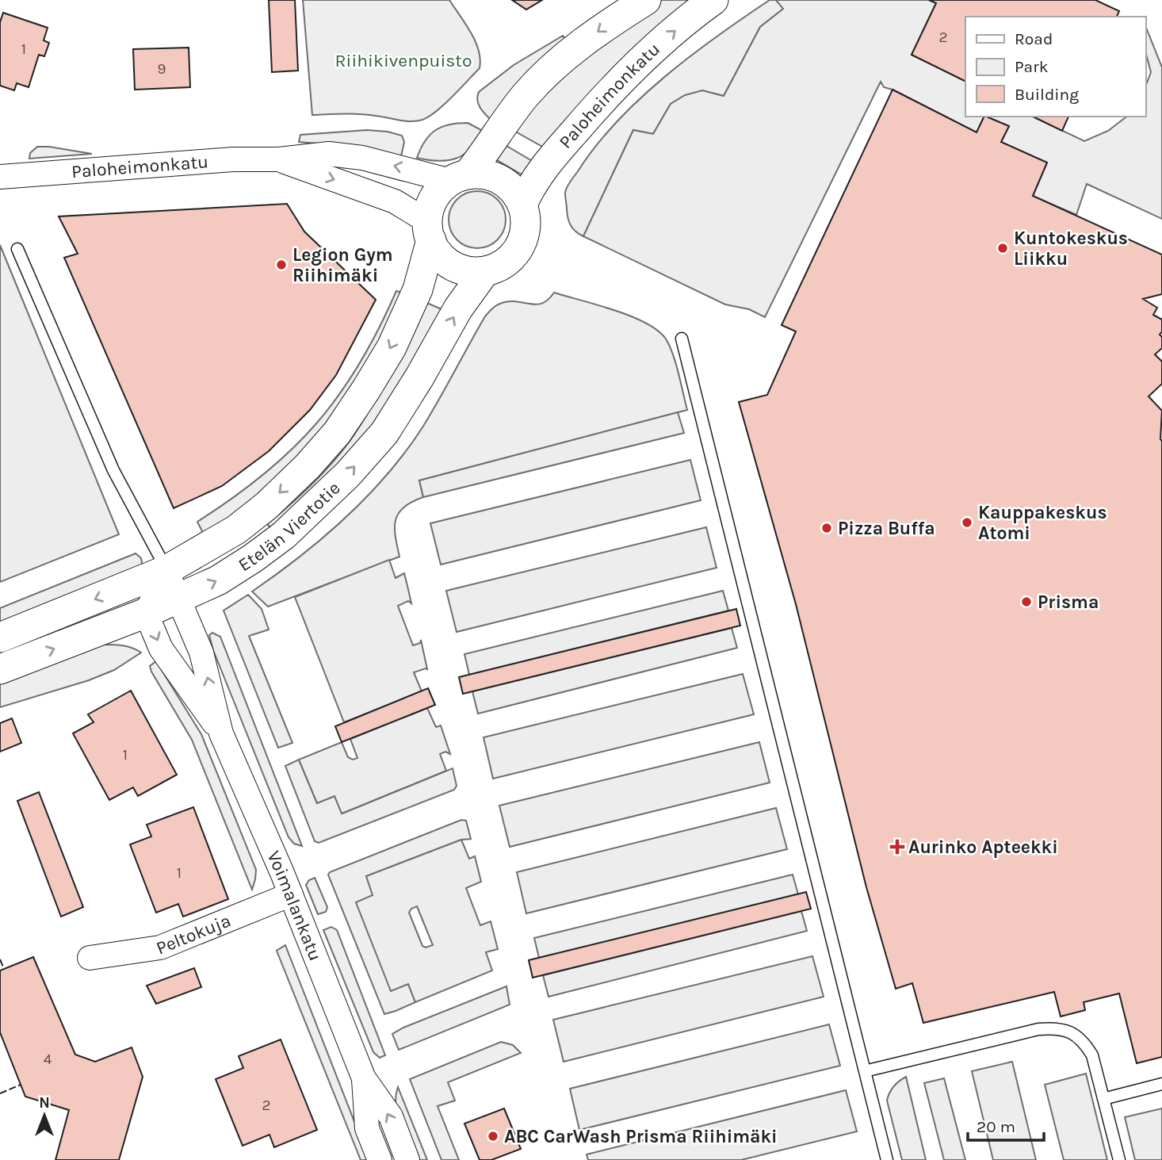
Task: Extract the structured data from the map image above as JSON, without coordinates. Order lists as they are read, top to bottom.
{
  "streets": {
    "street": [
      "Paloheimonkatu",
      "Etelän Viertotie",
      "Voimalankatu",
      "Peltokuja"
    ]
  },
  "crossings": [
    ["Paloheimonkatu", "Etelän Viertotie"],
    ["Etelän Viertotie", "Voimalankatu"],
    ["Voimalankatu", "Peltokuja"]
  ],
  "parks": ["Riihikivenpuisto"],
  "places": {
    "other": [
      "Kuntokeskus Liikku",
      "Legion Gym Riihimäki",
      "Kauppakeskus Atomi",
      "Pizza Buffa",
      "Prisma",
      "ABC CarWash Prisma Riihimäki"
    ],
    "health": ["Aurinko Apteekki"]
  },
  "house_numbers": [
    "2",
    "1",
    "9",
    "1",
    "1",
    "4",
    "2"
  ],
  "legend": ["Road", "Park", "Building"],
  "scale_bar": "20 m",
  "north": "top"
}
